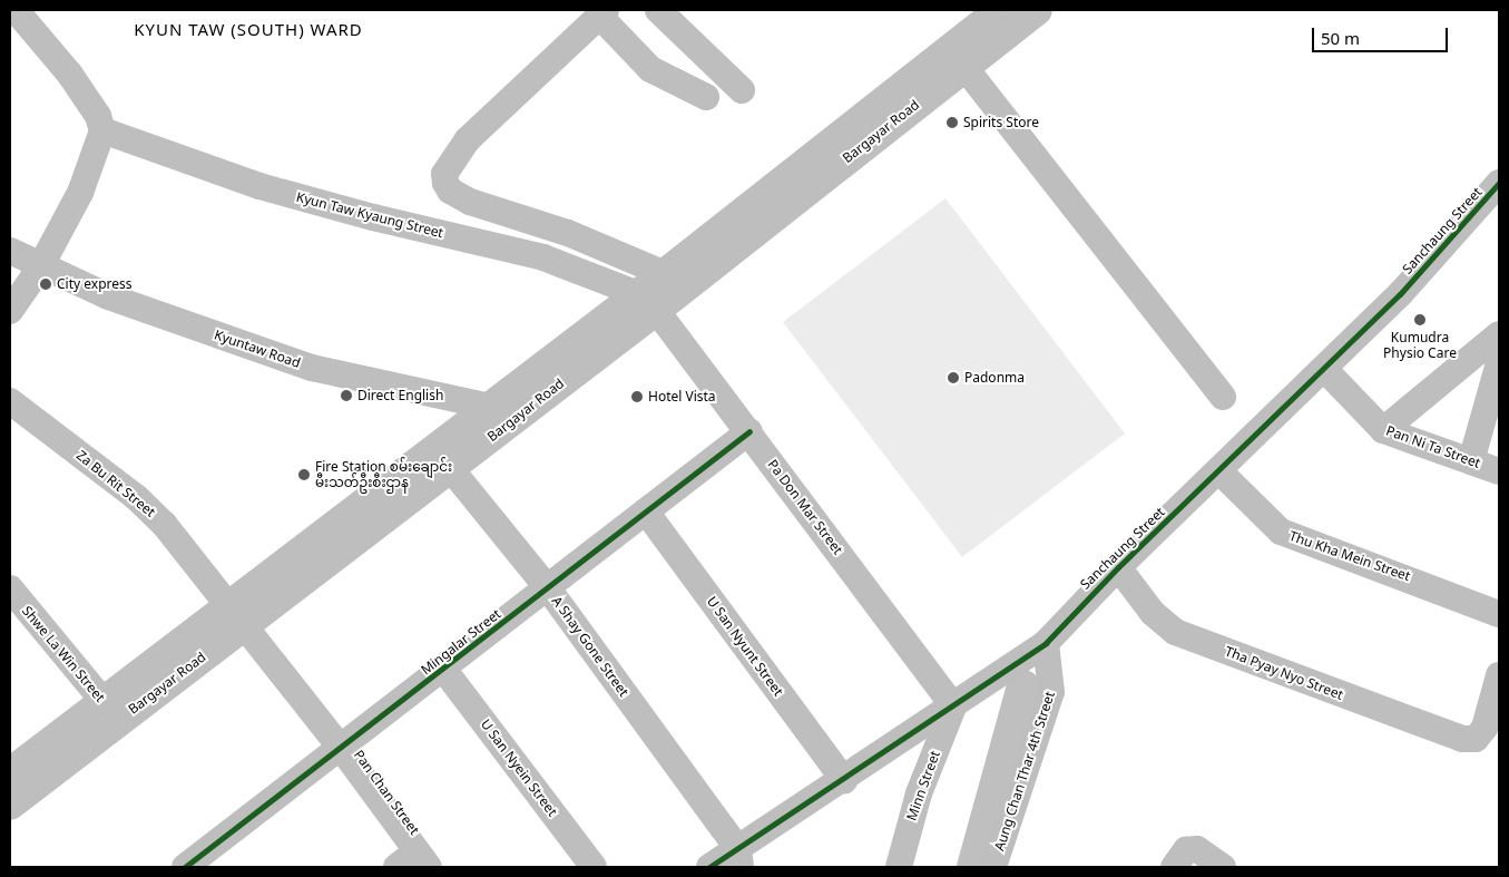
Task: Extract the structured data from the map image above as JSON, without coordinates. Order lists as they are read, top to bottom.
{
  "streets": {
    "main road": ["Bargayar Road"],
    "street": [
      "Kyun Taw Kyaung Street",
      "Sanchaung Street",
      "Kyuntaw Road",
      "Pan Ni Ta Street",
      "Za Bu Rit Street",
      "Pa Don Mar Street",
      "Thu Kha Mein Street",
      "Mingalar Street",
      "A Shay Gone Street",
      "U San Nyunt Street",
      "Shwe La Win Street",
      "Tha Pyay Nyo Street",
      "U San Nyein Street",
      "Aung Chan Thar 4th Street",
      "Minn Street",
      "Pan Chan Street"
    ]
  },
  "crossings": [
    ["Bargayar Road", "Kyun Taw Kyaung Street"],
    ["Bargayar Road", "Kyuntaw Road"],
    ["Bargayar Road", "Za Bu Rit Street"],
    ["Bargayar Road", "Pa Don Mar Street"],
    ["Bargayar Road", "A Shay Gone Street"],
    ["Bargayar Road", "Shwe La Win Street"],
    ["Bargayar Road", "Pan Chan Street"],
    ["Kyun Taw Kyaung Street", "Pa Don Mar Street"],
    ["Sanchaung Street", "Pan Ni Ta Street"],
    ["Sanchaung Street", "Pa Don Mar Street"],
    ["Sanchaung Street", "Thu Kha Mein Street"],
    ["Sanchaung Street", "A Shay Gone Street"],
    ["Sanchaung Street", "U San Nyunt Street"],
    ["Sanchaung Street", "Tha Pyay Nyo Street"],
    ["Sanchaung Street", "Aung Chan Thar 4th Street"],
    ["Sanchaung Street", "Minn Street"],
    ["Za Bu Rit Street", "Pan Chan Street"],
    ["Pa Don Mar Street", "Mingalar Street"],
    ["Pa Don Mar Street", "Minn Street"],
    ["Mingalar Street", "A Shay Gone Street"],
    ["Mingalar Street", "U San Nyunt Street"],
    ["Mingalar Street", "U San Nyein Street"],
    ["Mingalar Street", "Pan Chan Street"]
  ],
  "districts": ["KYUN TAW (SOUTH) WARD"],
  "places": [
    "Spirits Store",
    "City express",
    "Kumudra Physio Care",
    "Padonma",
    "Direct English",
    "Hotel Vista",
    "Fire Station စမ်းချောင်း မီးသတ်ဦးစီးဌာန"
  ],
  "scale_bar": "50 m"
}
